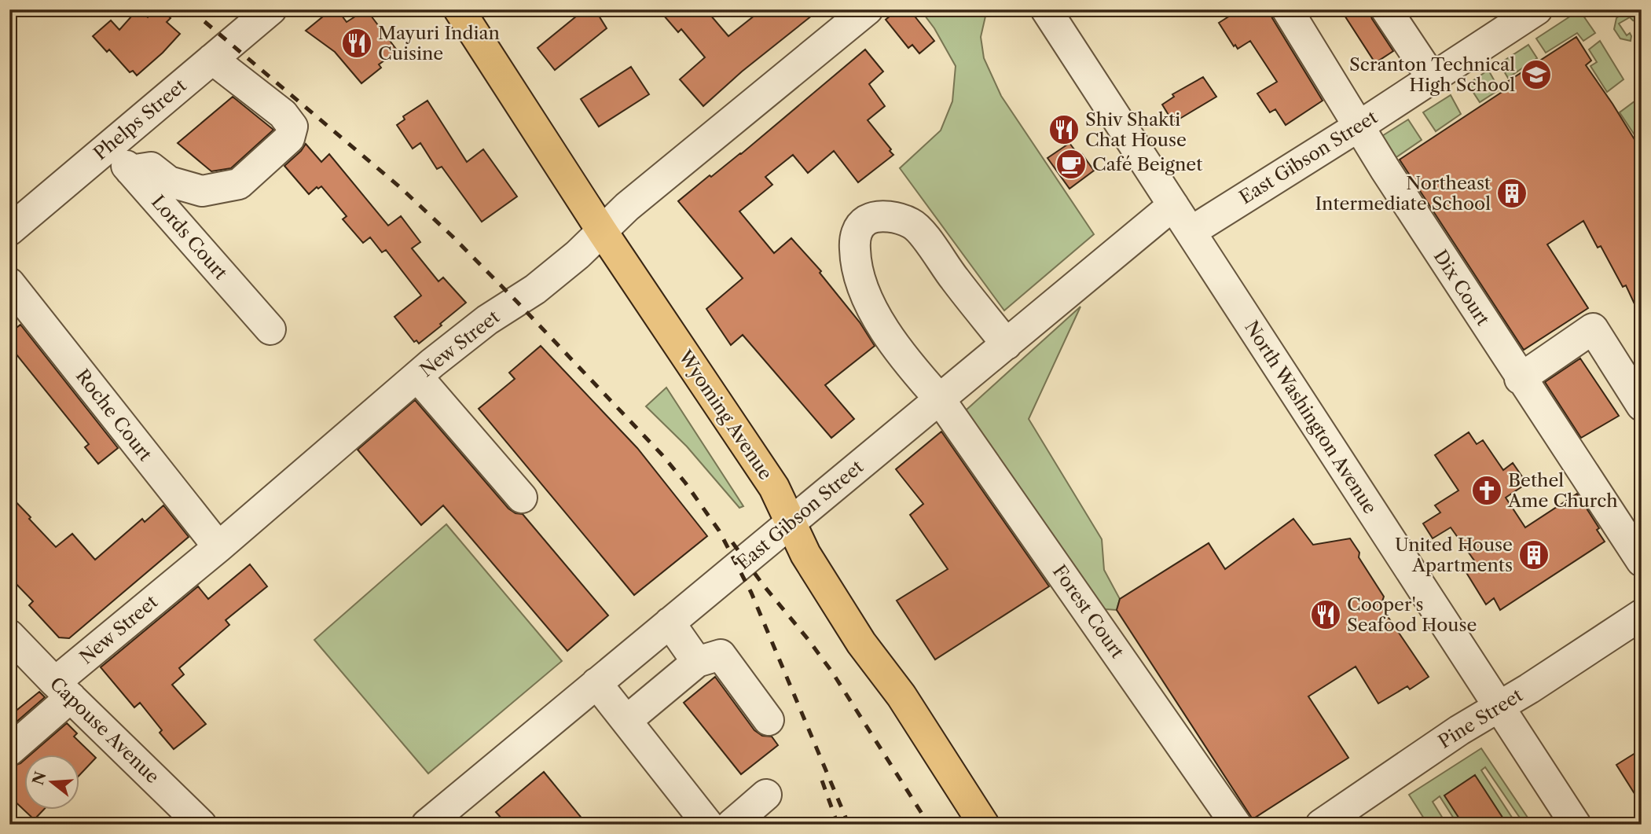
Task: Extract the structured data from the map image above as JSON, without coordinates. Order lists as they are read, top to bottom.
{
  "streets": {
    "main road": ["Wyoming Avenue"],
    "street": [
      "Phelps Street",
      "East Gibson Street",
      "Lords Court",
      "Dix Court",
      "New Street",
      "Roche Court",
      "North Washington Avenue",
      "Forest Court",
      "Pine Street",
      "Capouse Avenue"
    ]
  },
  "crossings": [
    ["Phelps Street", "Lords Court"],
    ["East Gibson Street", "Dix Court"],
    ["East Gibson Street", "Wyoming Avenue"],
    ["East Gibson Street", "North Washington Avenue"],
    ["East Gibson Street", "Forest Court"],
    ["New Street", "Roche Court"],
    ["New Street", "Wyoming Avenue"],
    ["New Street", "Capouse Avenue"],
    ["North Washington Avenue", "Pine Street"]
  ],
  "places": {
    "restaurant": ["Mayuri Indian Cuisine", "Shiv Shakti Chat House", "Cooper's Seafood House"],
    "school or university": ["Scranton Technical High School"],
    "cafe": ["Café Beignet"],
    "building": ["Northeast Intermediate School", "United House Apartments"],
    "church": ["Bethel Ame Church"]
  },
  "north": "left"
}
